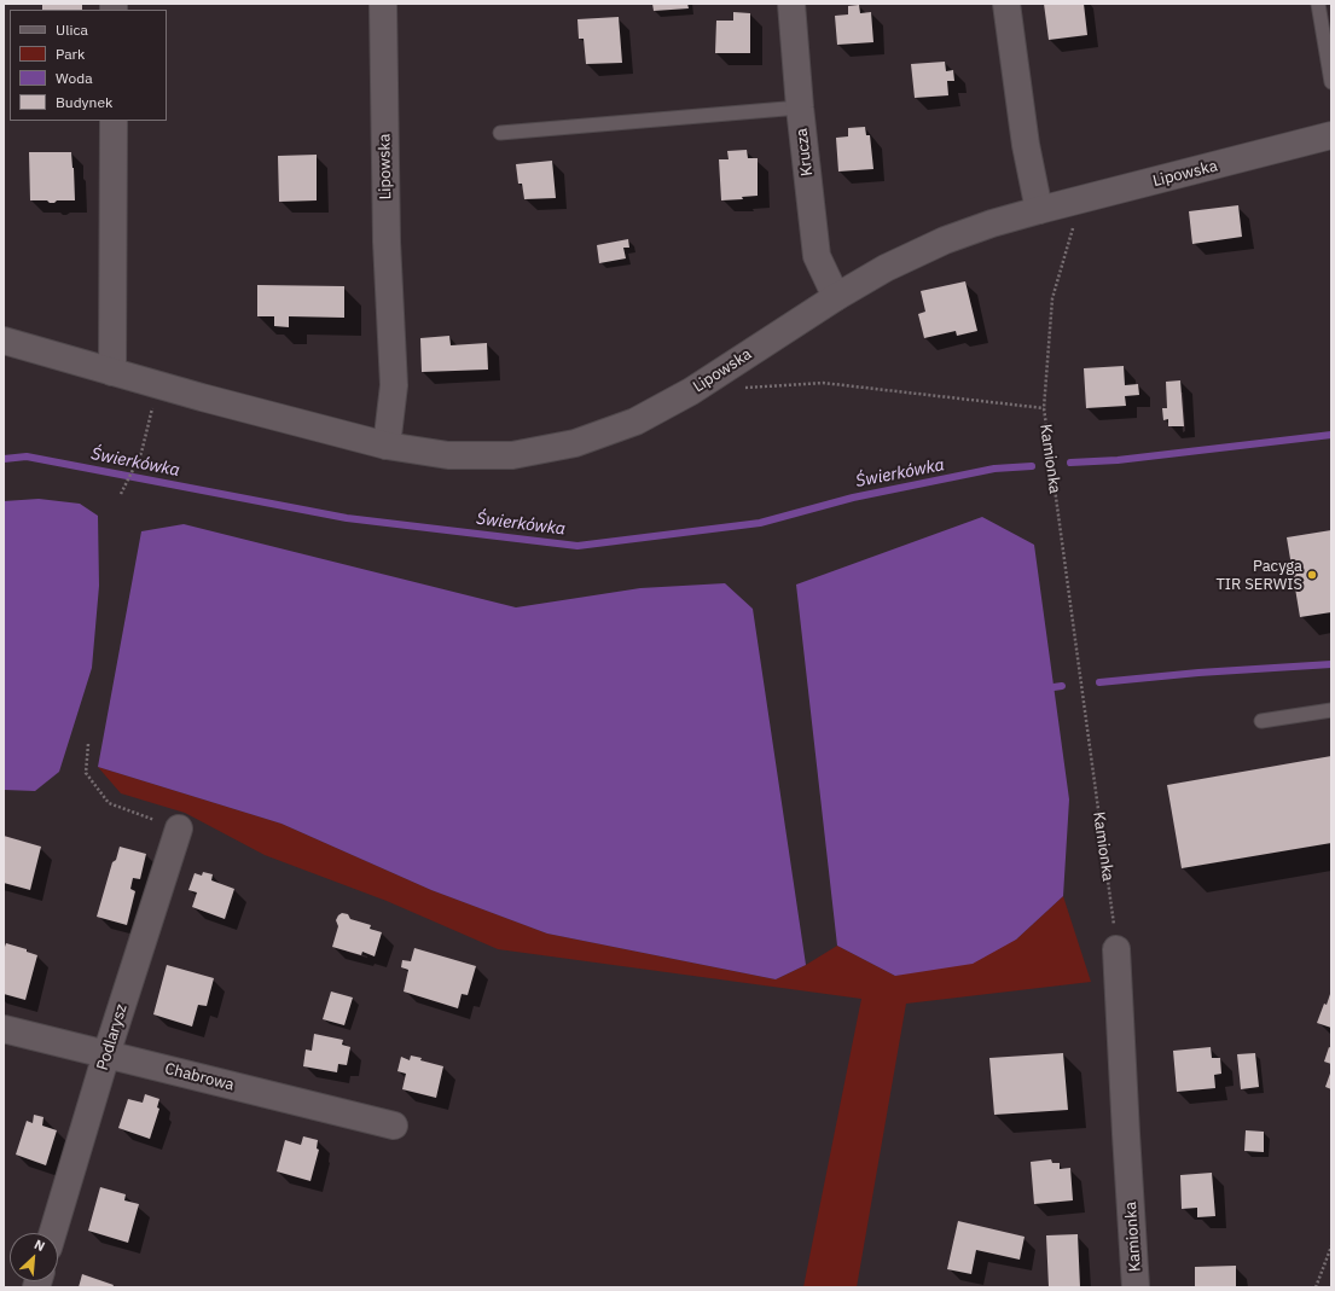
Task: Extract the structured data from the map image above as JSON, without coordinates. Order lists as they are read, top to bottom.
{
  "streets": {
    "street": [
      "Krucza",
      "Lipowska",
      "Kamionka",
      "Podlarysz",
      "Chabrowa"
    ]
  },
  "crossings": [
    ["Krucza", "Lipowska"],
    ["Lipowska", "Kamionka"],
    ["Podlarysz", "Chabrowa"]
  ],
  "water": ["Świerkówka"],
  "places": ["Pacyga TIR SERWIS"],
  "legend": [
    "Ulica",
    "Park",
    "Woda",
    "Budynek"
  ],
  "north": "top right"
}
